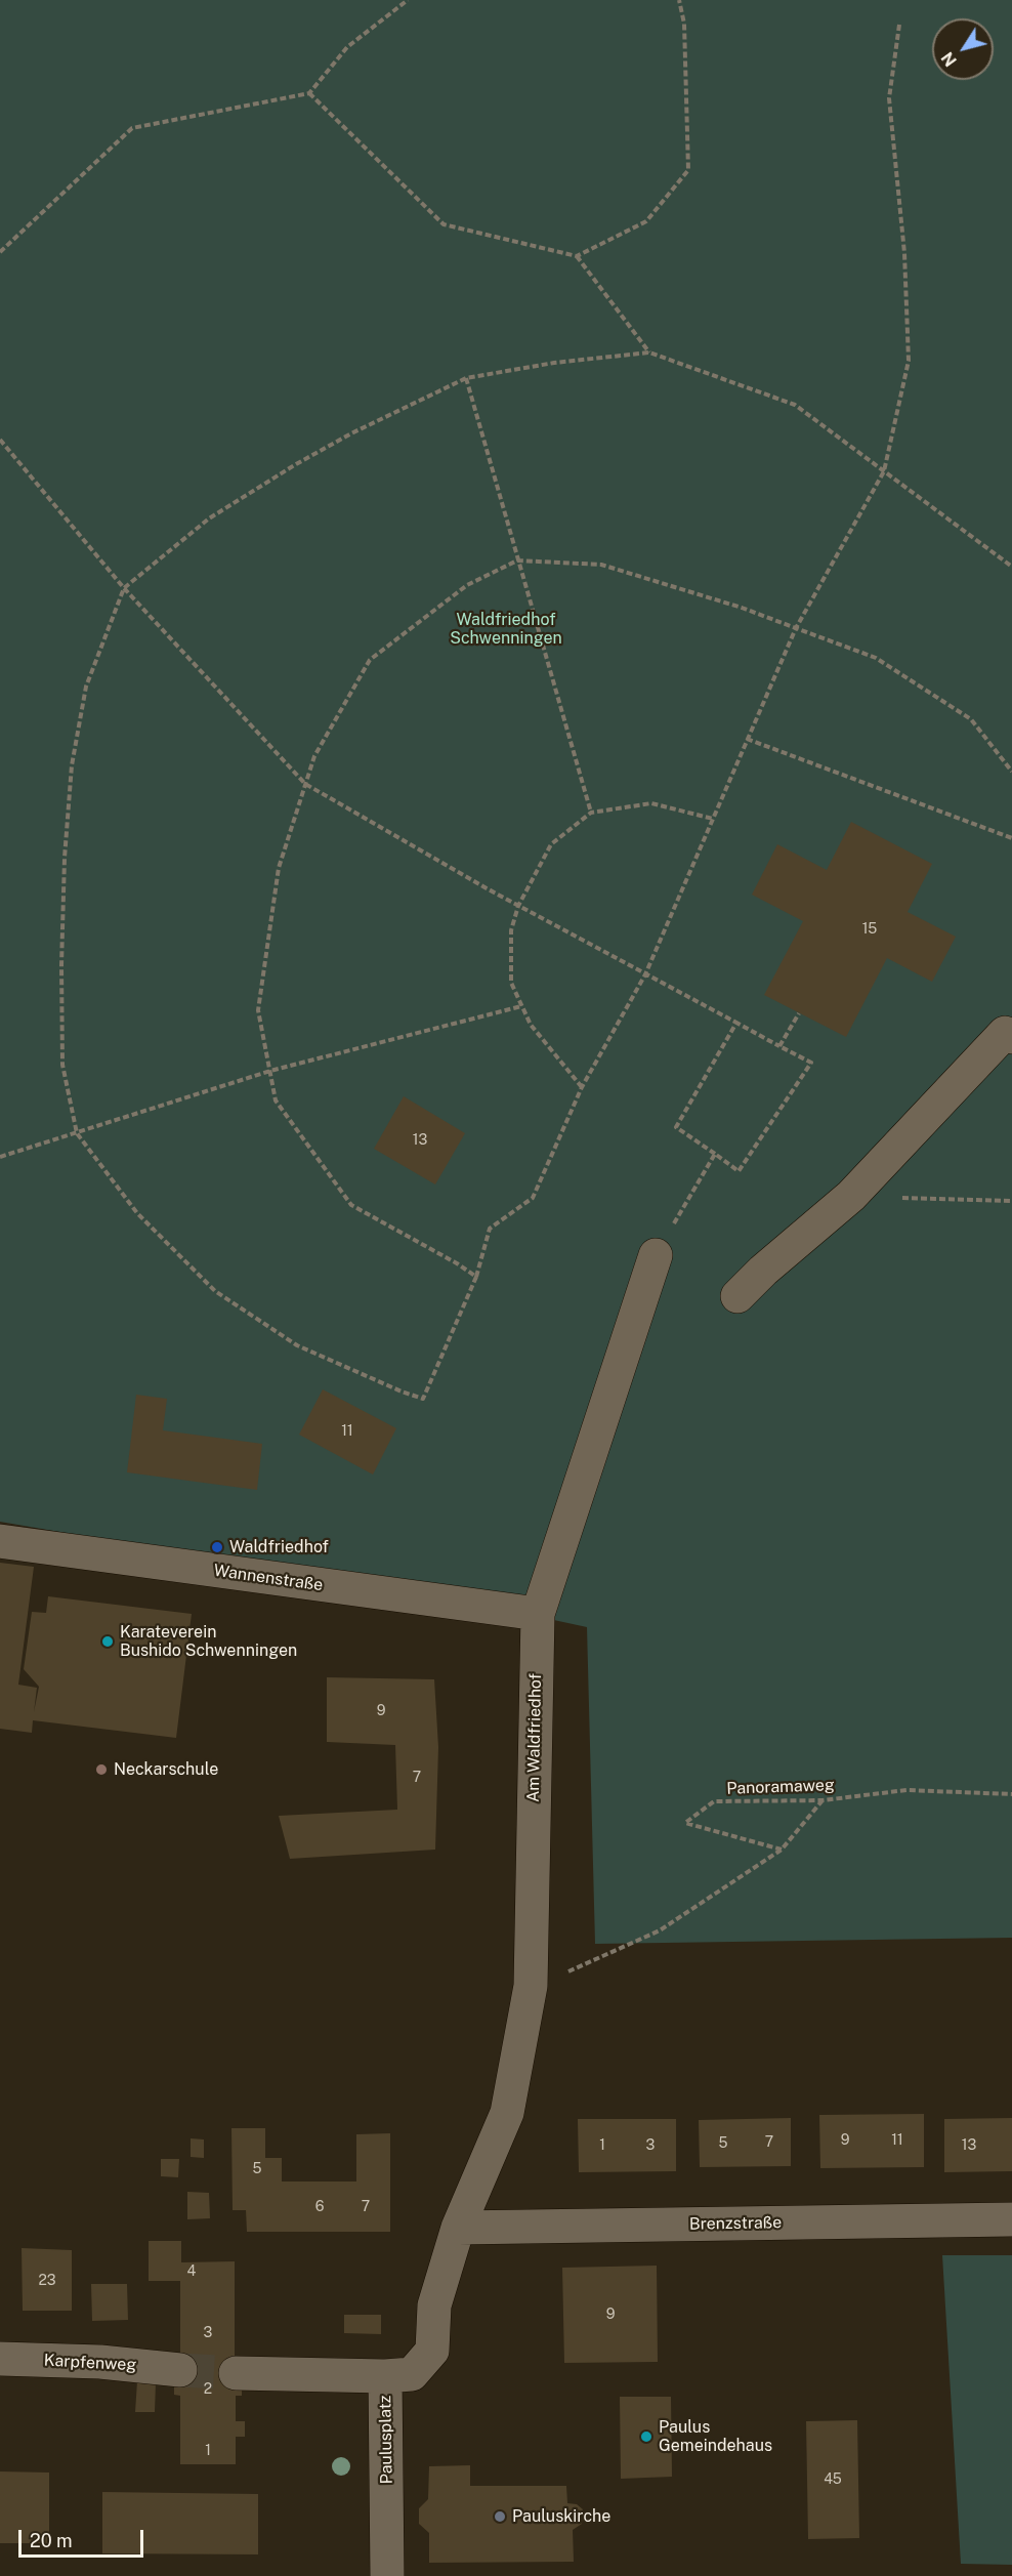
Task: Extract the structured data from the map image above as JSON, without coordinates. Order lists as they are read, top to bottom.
{
  "streets": {
    "street": [
      "Wannenstraße",
      "Am Waldfriedhof",
      "Brenzstraße",
      "Karpfenweg",
      "Paulusplatz"
    ],
    "path": ["Panoramaweg"]
  },
  "crossings": [
    ["Wannenstraße", "Am Waldfriedhof"],
    ["Am Waldfriedhof", "Brenzstraße"],
    ["Am Waldfriedhof", "Paulusplatz"],
    ["Brenzstraße", "Paulusplatz"]
  ],
  "parks": ["Waldfriedhof Schwenningen"],
  "places": [
    "Waldfriedhof",
    "Karateverein Bushido Schwenningen",
    "Neckarschule",
    "Paulus Gemeindehaus",
    "Pauluskirche"
  ],
  "house_numbers": [
    "15",
    "13",
    "11",
    "9",
    "7",
    "9",
    "11",
    "7",
    "5",
    "1",
    "3",
    "13",
    "5",
    "6",
    "7",
    "4",
    "23",
    "9",
    "3",
    "2",
    "1",
    "45"
  ],
  "scale_bar": "20 m",
  "north": "bottom left"
}
